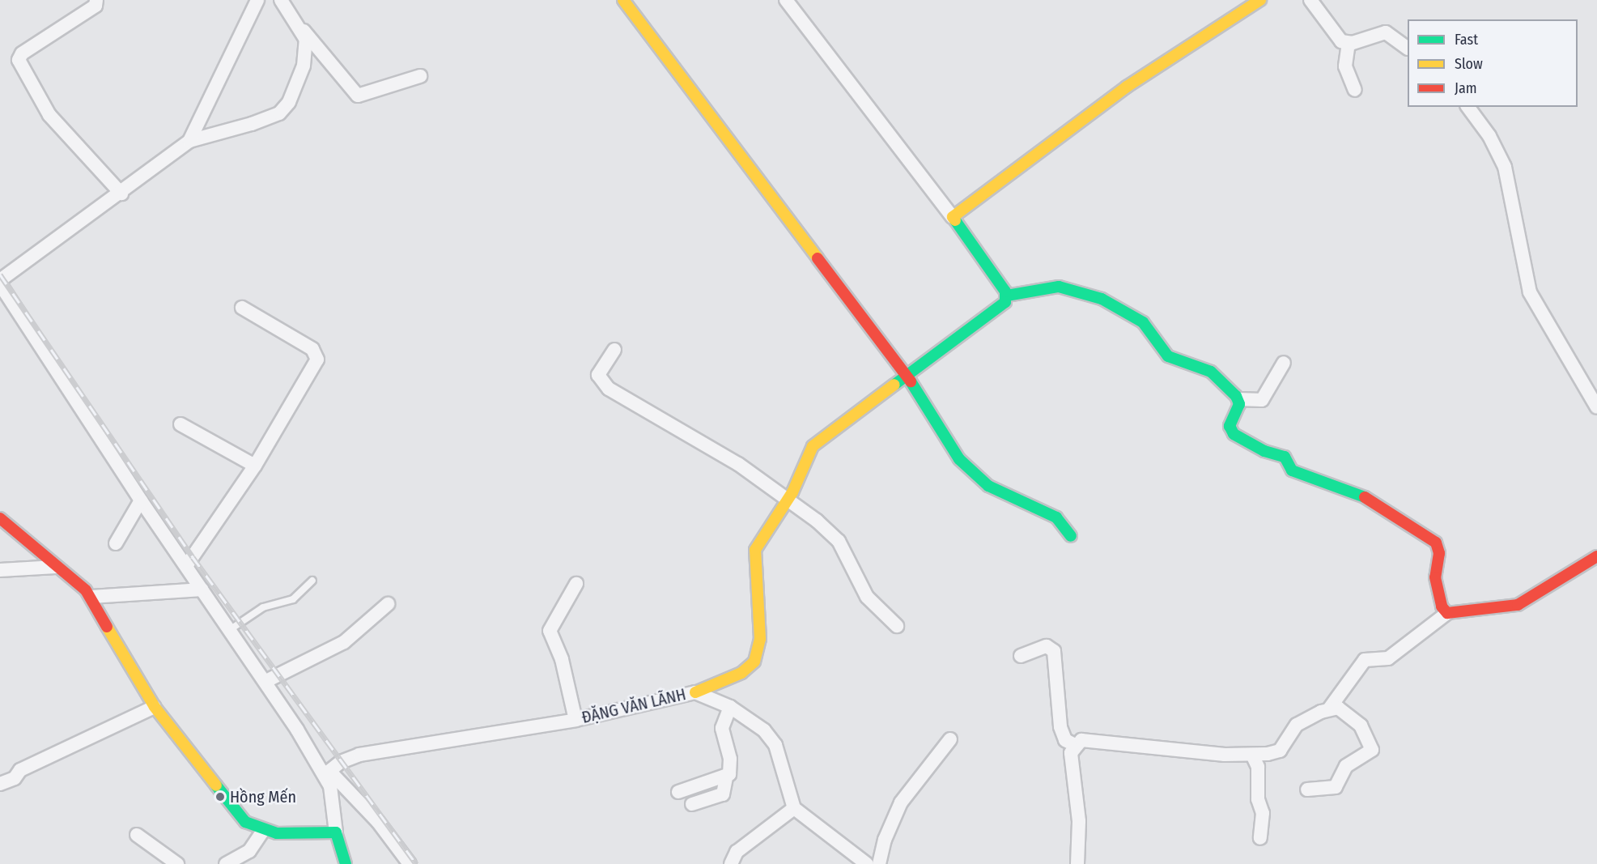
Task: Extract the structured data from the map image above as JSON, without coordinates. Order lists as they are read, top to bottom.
{
  "streets": {
    "street": ["ĐẶNG VĂN LÃNH"]
  },
  "places": ["Hồng Mến"],
  "legend": ["Fast", "Slow", "Jam"]
}
